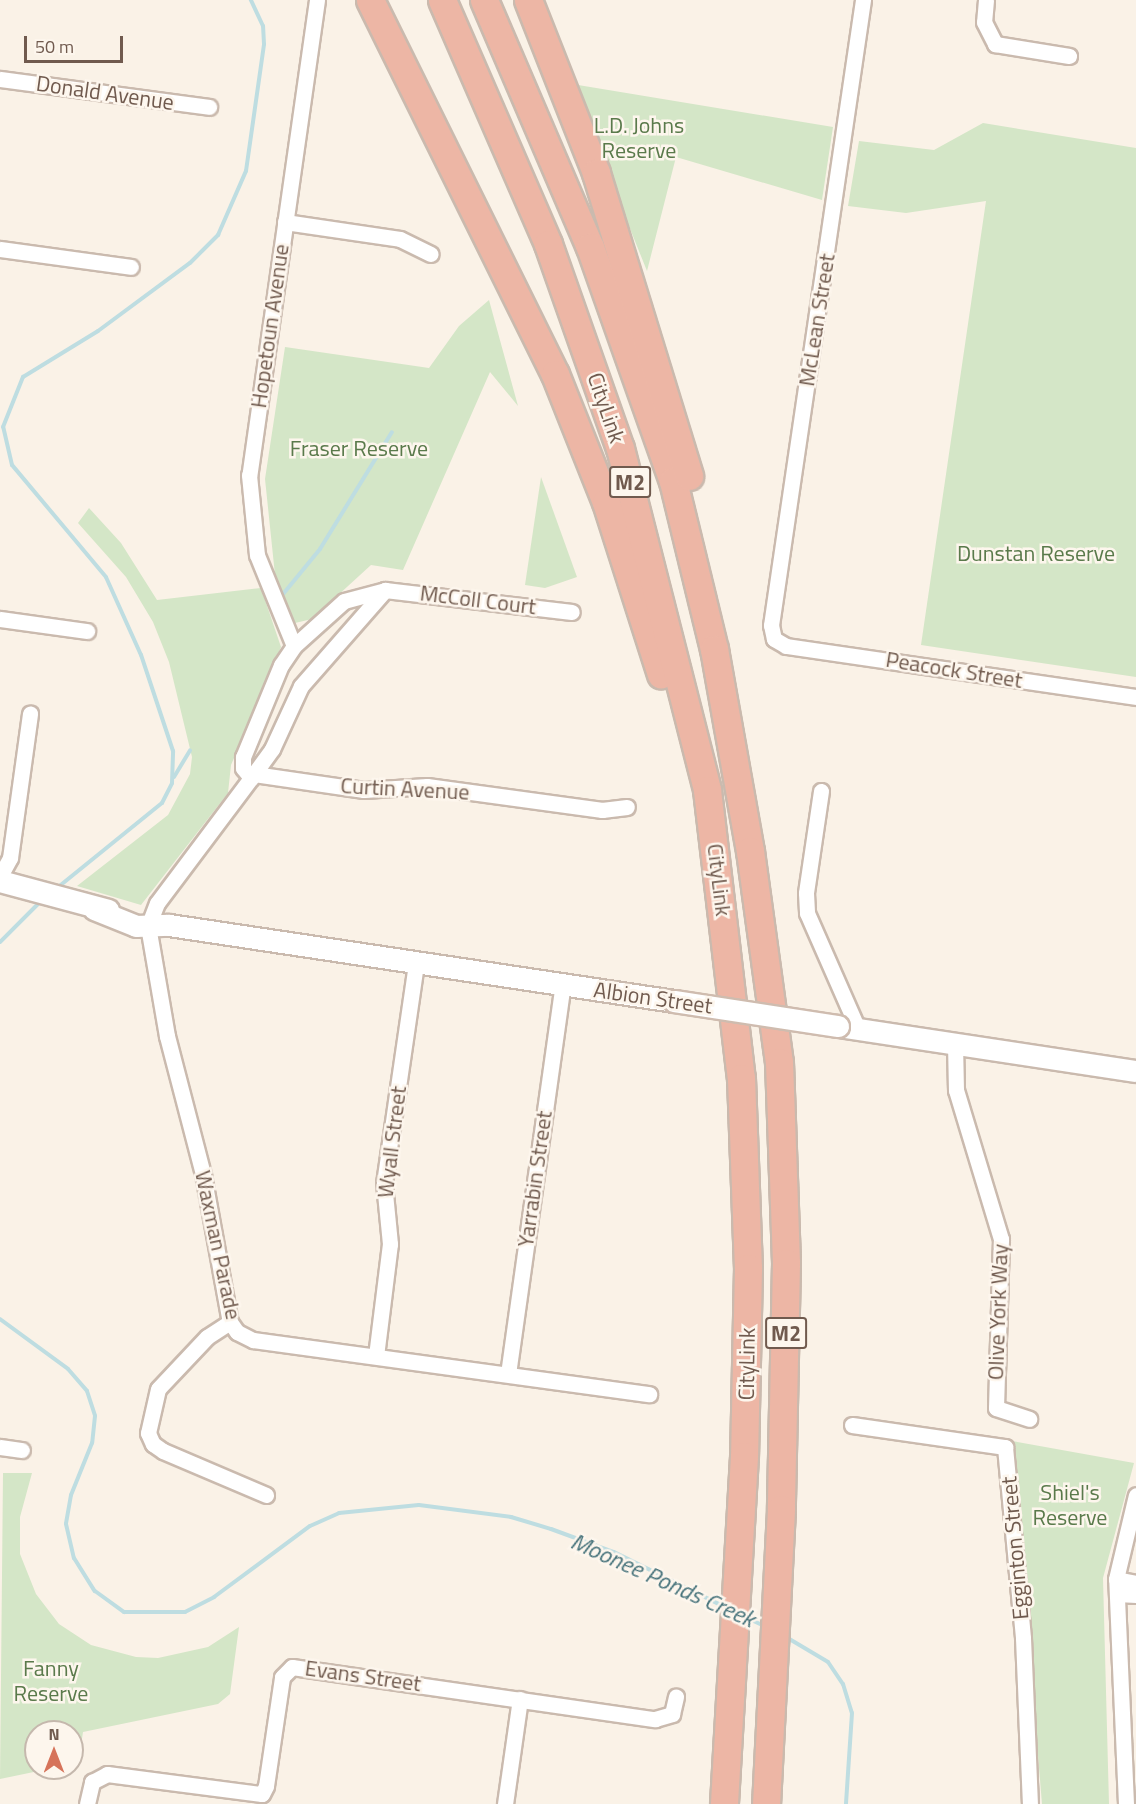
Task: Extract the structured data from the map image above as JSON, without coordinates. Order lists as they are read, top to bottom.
{
  "streets": {
    "highway": ["CityLink", "M2"],
    "street": [
      "Donald Avenue",
      "McLean Street",
      "Hopetoun Avenue",
      "McColl Court",
      "Peacock Street",
      "Curtin Avenue",
      "Albion Street",
      "Wyall Street",
      "Yarrabin Street",
      "Waxman Parade",
      "Olive York Way",
      "Egginton Street",
      "Evans Street"
    ]
  },
  "crossings": [
    ["McLean Street", "Peacock Street"],
    ["Albion Street", "Wyall Street"],
    ["Albion Street", "Yarrabin Street"],
    ["Albion Street", "Waxman Parade"],
    ["Albion Street", "Olive York Way"],
    ["Wyall Street", "Waxman Parade"],
    ["Yarrabin Street", "Waxman Parade"]
  ],
  "water": ["Moonee Ponds Creek"],
  "parks": [
    "L.D. Johns Reserve",
    "Fraser Reserve",
    "Dunstan Reserve",
    "Shiel's Reserve",
    "Fanny Reserve"
  ],
  "scale_bar": "50 m",
  "north": "top"
}
